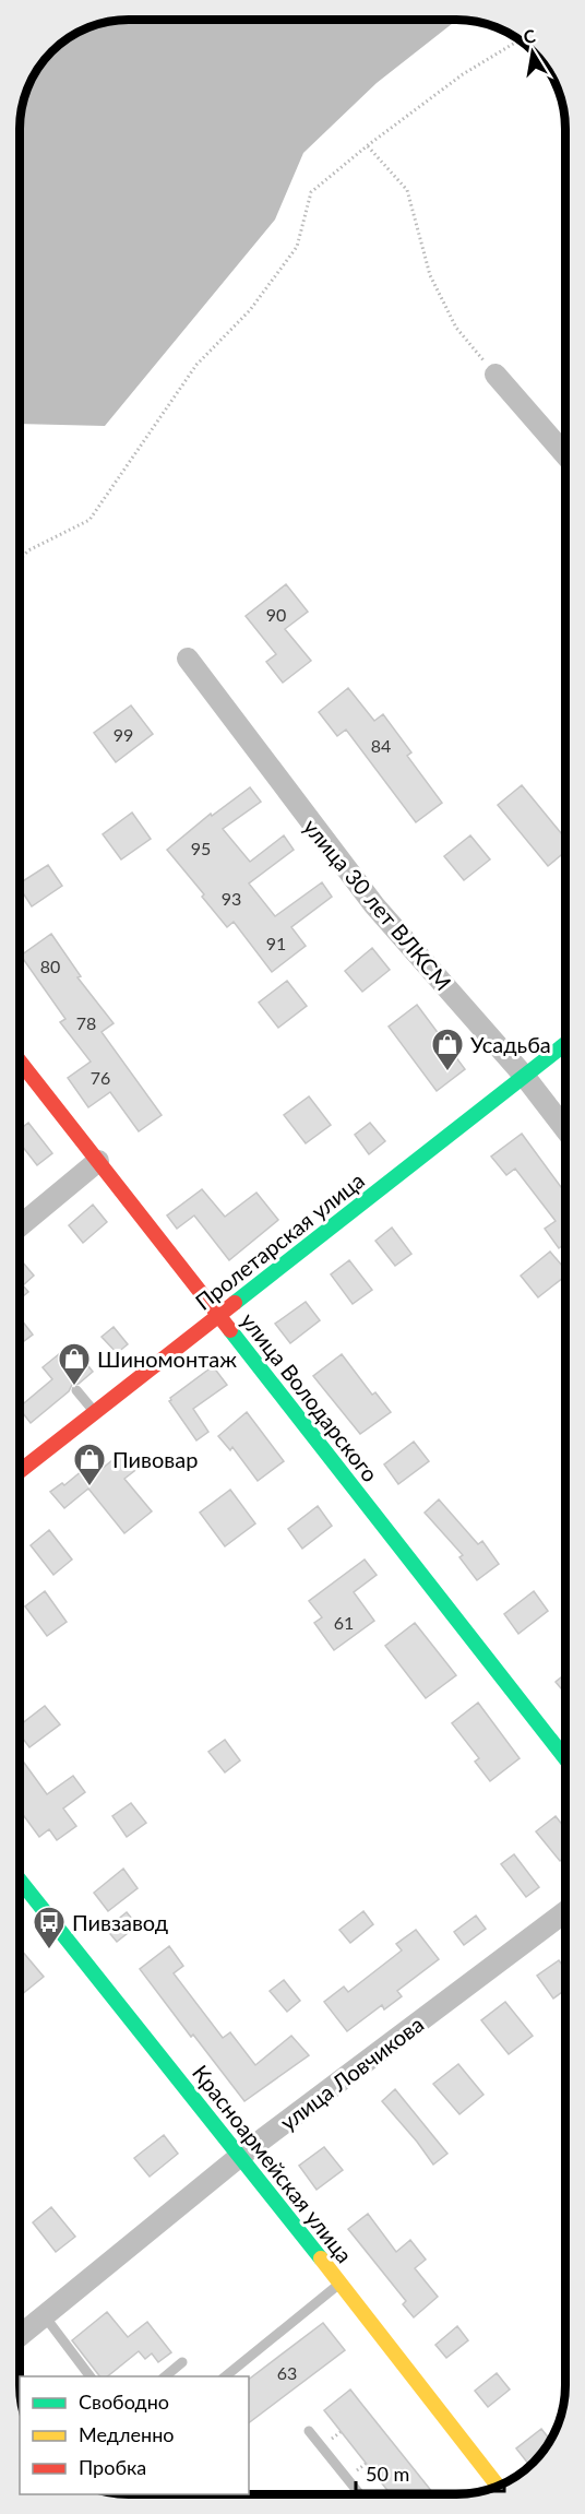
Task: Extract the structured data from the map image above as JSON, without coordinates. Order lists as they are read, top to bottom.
{
  "streets": {
    "street": [
      "улица 30 лет ВЛКСМ",
      "Пролетарская улица",
      "улица Володарского",
      "улица Ловчикова",
      "Красноармейская улица"
    ]
  },
  "crossings": [
    ["улица 30 лет ВЛКСМ", "Пролетарская улица"],
    ["Пролетарская улица", "улица Володарского"],
    ["улица Ловчикова", "Красноармейская улица"]
  ],
  "places": {
    "shop": ["Усадьба", "Шиномонтаж", "Пивовар"],
    "bus stop": ["Пивзавод"]
  },
  "house_numbers": [
    "90",
    "99",
    "84",
    "95",
    "93",
    "91",
    "80",
    "78",
    "76",
    "61",
    "63"
  ],
  "legend": ["Свободно", "Медленно", "Пробка"],
  "scale_bar": "50 m",
  "north": "top"
}
